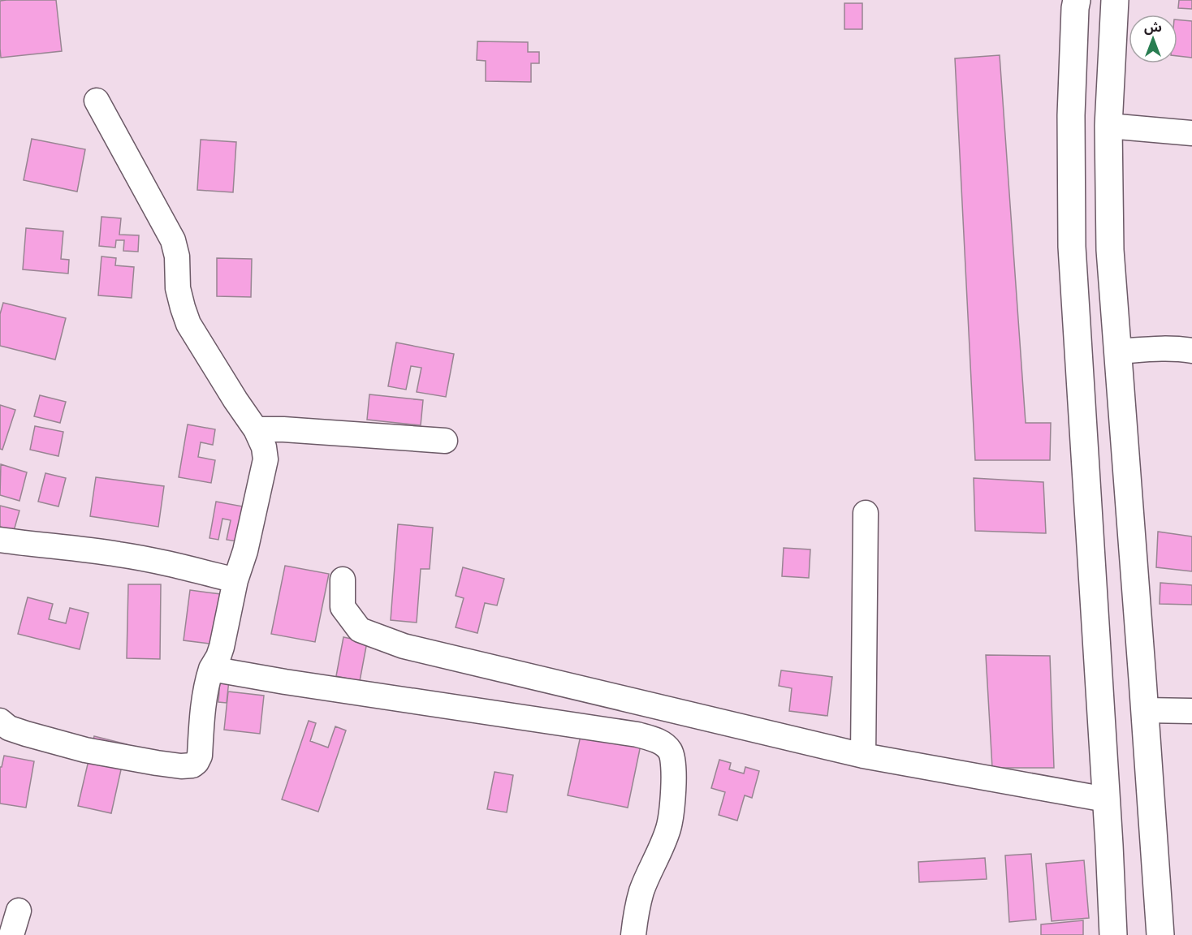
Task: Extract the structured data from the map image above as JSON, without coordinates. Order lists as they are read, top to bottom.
{
  "north": "top"
}
